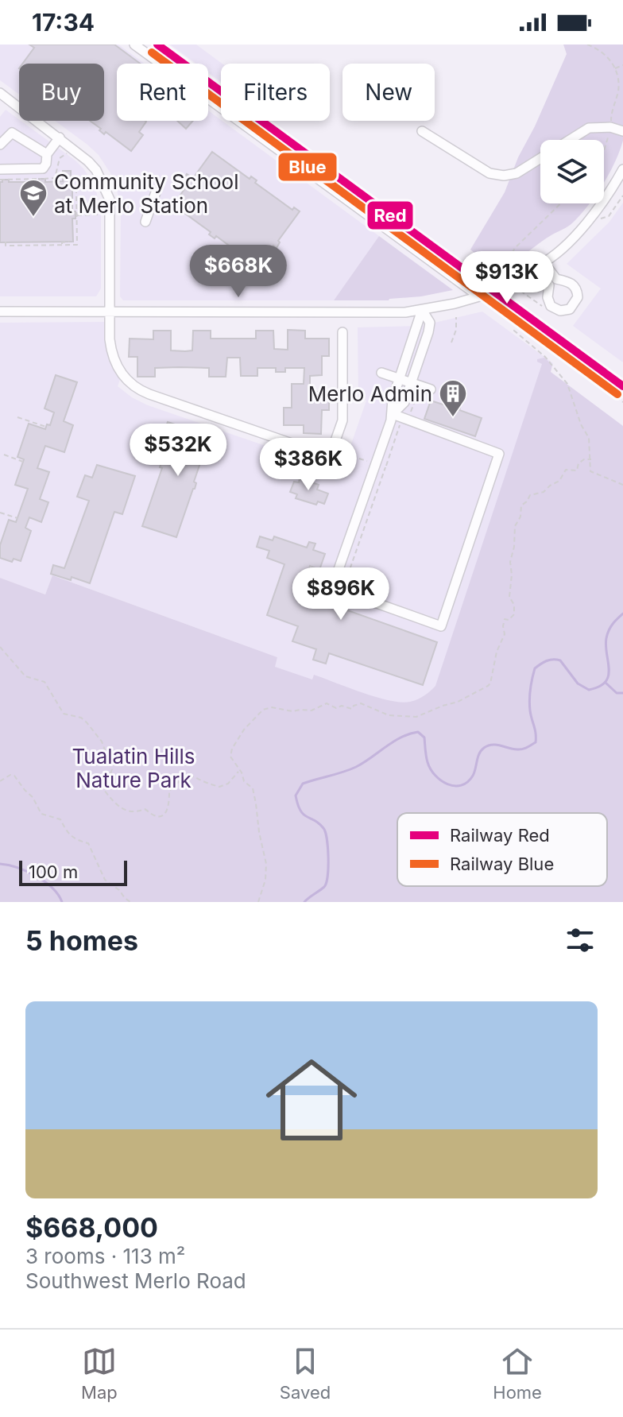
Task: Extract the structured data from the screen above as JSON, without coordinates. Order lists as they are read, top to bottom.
{
  "parks": ["Tualatin Hills Nature Park"],
  "places": {
    "school or university": ["Community School at Merlo Station"],
    "building": ["Merlo Admin"]
  },
  "lines": ["rail line Red", "rail line Blue"],
  "legend": ["Railway Red", "Railway Blue"],
  "scale_bar": "100 m",
  "page": {
    "status": "17:34",
    "chip": [
      "Buy",
      "Rent",
      "Filters",
      "New"
    ],
    "price": [
      "$668K",
      "$913K",
      "$532K",
      "$386K",
      "$896K"
    ],
    "scale": "100 m",
    "heading": "5 homes",
    "list": [
      {
        "name": "$668,000",
        "note": "3 rooms · 113 m² · Southwest Merlo Road"
      }
    ],
    "tabs": ["Map", "Saved", "Home"]
  }
}
